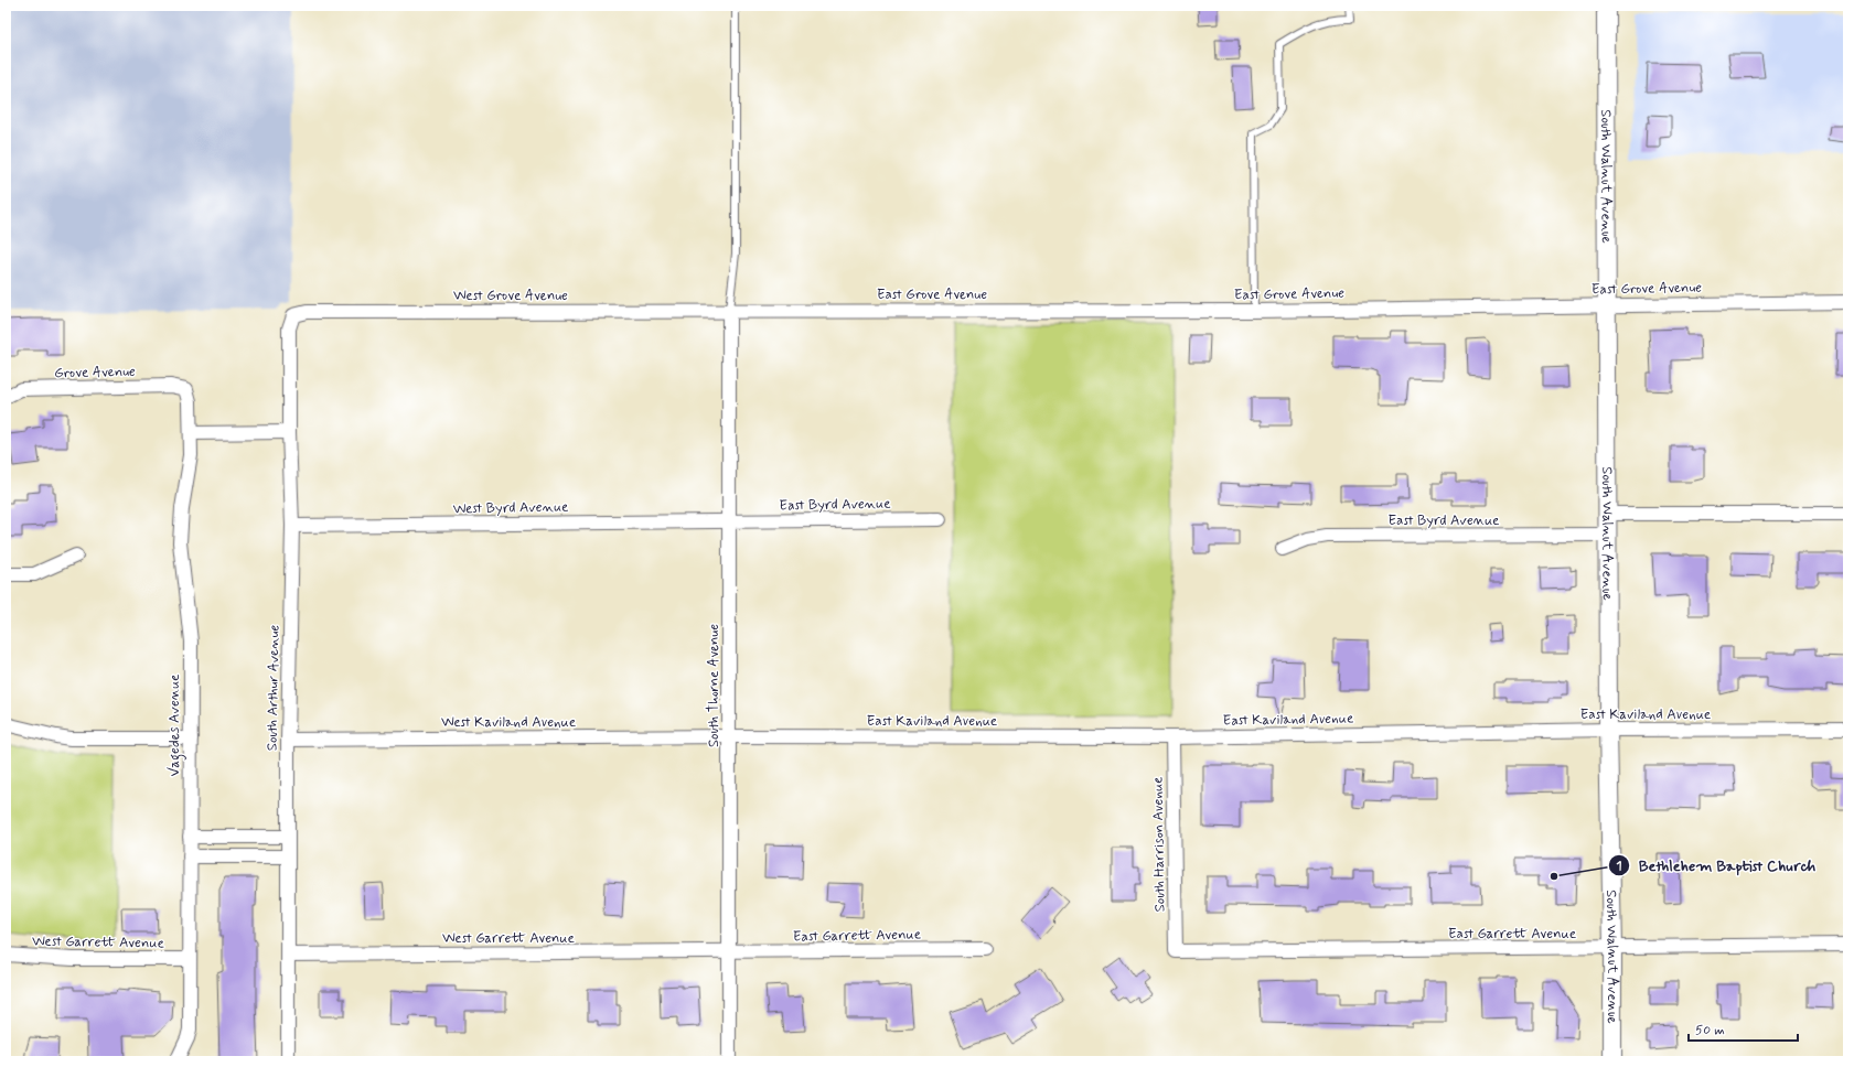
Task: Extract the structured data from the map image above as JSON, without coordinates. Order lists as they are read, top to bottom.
{
  "streets": {
    "street": [
      "South Walnut Avenue",
      "East Grove Avenue",
      "West Grove Avenue",
      "Grove Avenue",
      "East Byrd Avenue",
      "West Byrd Avenue",
      "South Thorne Avenue",
      "South Arthur Avenue",
      "East Kaviland Avenue",
      "West Kaviland Avenue",
      "Vagedes Avenue",
      "South Harrison Avenue",
      "East Garrett Avenue",
      "West Garrett Avenue"
    ]
  },
  "crossings": [
    ["South Walnut Avenue", "East Grove Avenue"],
    ["South Walnut Avenue", "East Byrd Avenue"],
    ["South Walnut Avenue", "East Kaviland Avenue"],
    ["South Walnut Avenue", "East Garrett Avenue"],
    ["East Grove Avenue", "West Grove Avenue"],
    ["East Grove Avenue", "South Thorne Avenue"],
    ["West Grove Avenue", "South Thorne Avenue"],
    ["West Grove Avenue", "South Arthur Avenue"],
    ["Grove Avenue", "Vagedes Avenue"],
    ["East Byrd Avenue", "West Byrd Avenue"],
    ["East Byrd Avenue", "South Thorne Avenue"],
    ["West Byrd Avenue", "South Thorne Avenue"],
    ["West Byrd Avenue", "South Arthur Avenue"],
    ["South Thorne Avenue", "East Kaviland Avenue"],
    ["South Thorne Avenue", "West Kaviland Avenue"],
    ["South Thorne Avenue", "East Garrett Avenue"],
    ["South Thorne Avenue", "West Garrett Avenue"],
    ["South Arthur Avenue", "West Kaviland Avenue"],
    ["South Arthur Avenue", "West Garrett Avenue"],
    ["East Kaviland Avenue", "West Kaviland Avenue"],
    ["East Kaviland Avenue", "South Harrison Avenue"],
    ["Vagedes Avenue", "West Garrett Avenue"],
    ["South Harrison Avenue", "East Garrett Avenue"],
    ["East Garrett Avenue", "West Garrett Avenue"]
  ],
  "places": ["Bethlehem Baptist Church"],
  "scale_bar": "50 m"
}
